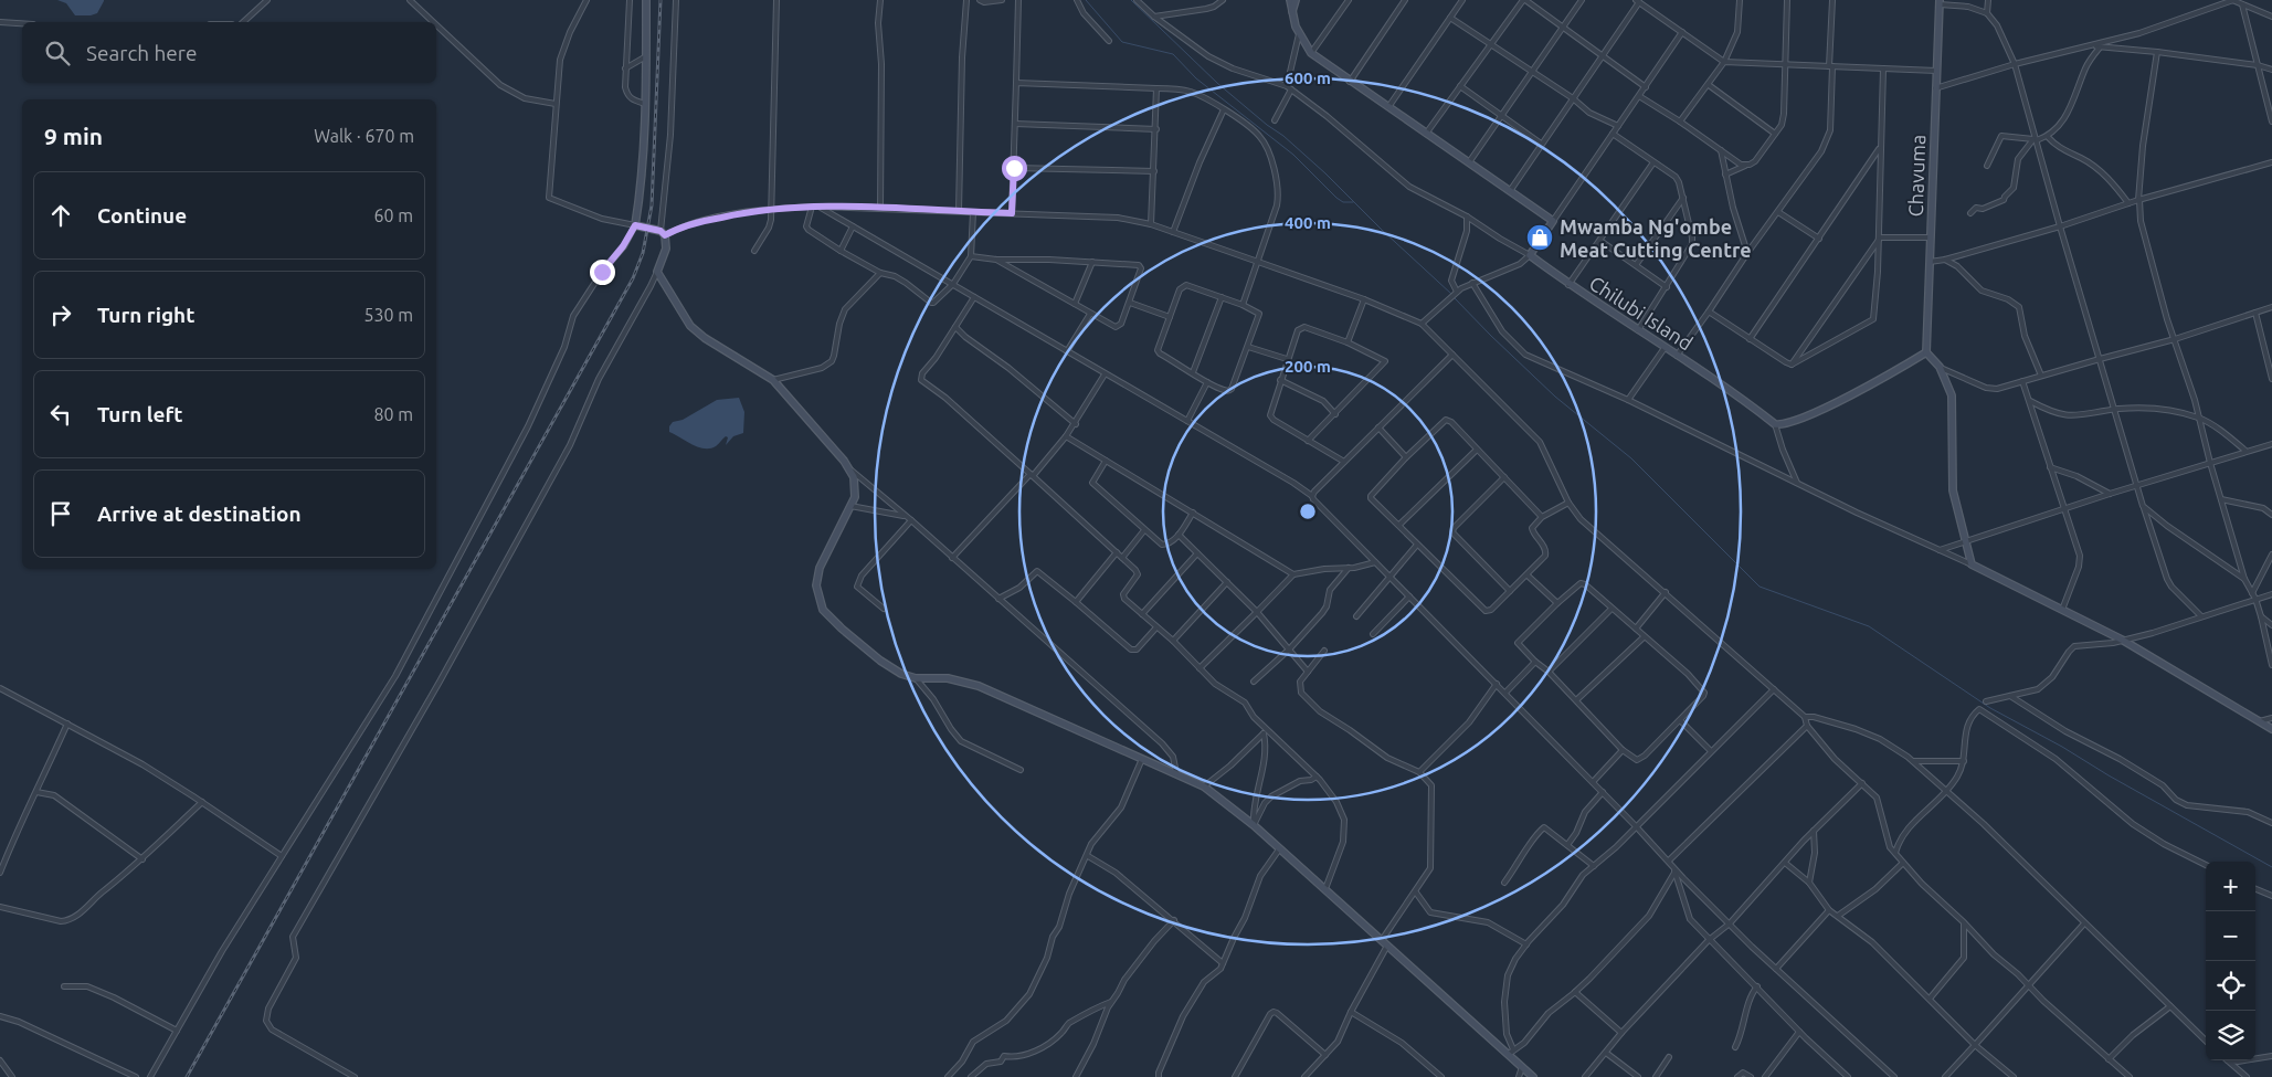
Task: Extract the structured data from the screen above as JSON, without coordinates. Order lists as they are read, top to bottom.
{
  "streets": {
    "street": ["Chavuma", "Chilubi Island"]
  },
  "places": {
    "shop": ["Mwamba Ng'ombe Meat Cutting Centre"]
  },
  "page": {
    "search": "Search here",
    "heading": ["9 min", "Walk · 670 m"],
    "list": [
      ["Continue", "60 m"],
      ["Turn right", "530 m"],
      ["Turn left", "80 m"],
      "Arrive at destination"
    ],
    "map_buttons": ["+", "−"]
  },
  "rings": ["600 m", "400 m", "200 m"]
}
